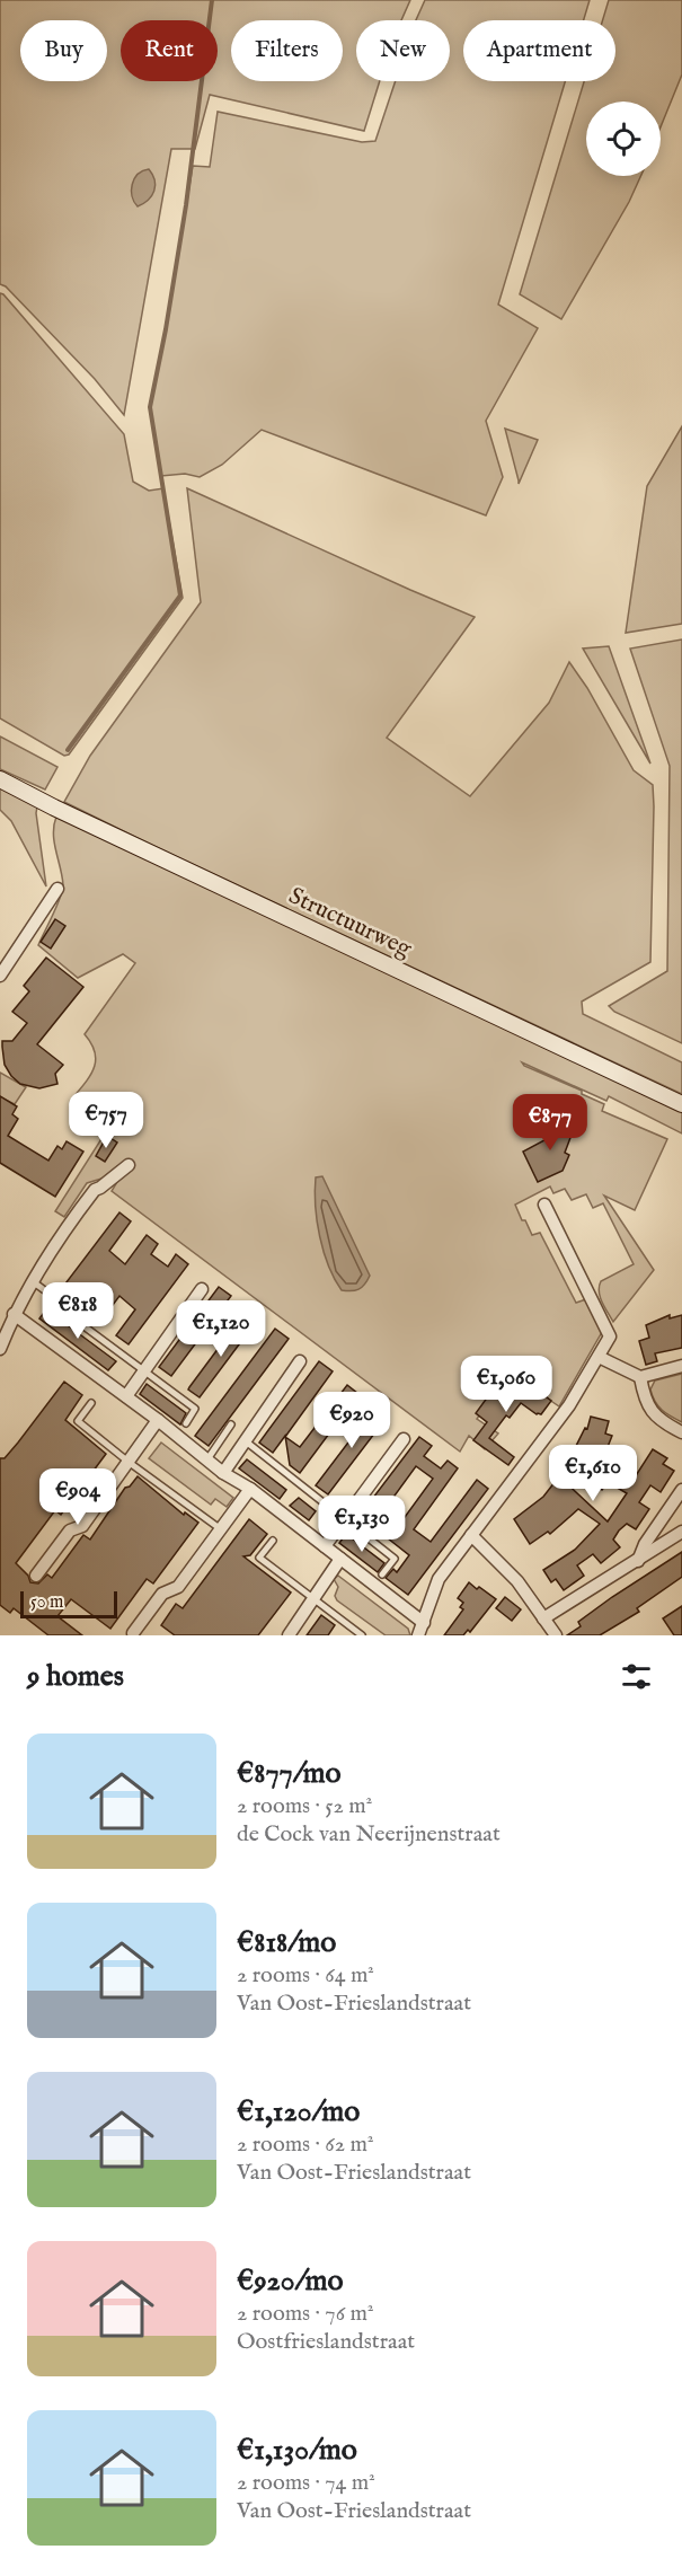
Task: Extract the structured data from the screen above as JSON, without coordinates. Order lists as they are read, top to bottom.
{
  "streets": {
    "main road": ["Structuurweg"]
  },
  "scale_bar": "50 m",
  "page": {
    "chip": [
      "Buy",
      "Rent",
      "Filters",
      "New",
      "Apartment"
    ],
    "price": [
      "€757",
      "€877",
      "€818",
      "€1,120",
      "€1,060",
      "€920",
      "€1,610",
      "€904",
      "€1,130"
    ],
    "scale": "50 m",
    "heading": "9 homes",
    "list": [
      {
        "name": "€877/mo",
        "note": "2 rooms · 52 m² · de Cock van Neerijnenstraat"
      },
      {
        "name": "€818/mo",
        "note": "2 rooms · 64 m² · Van Oost-Frieslandstraat"
      },
      {
        "name": "€1,120/mo",
        "note": "2 rooms · 62 m² · Van Oost-Frieslandstraat"
      },
      {
        "name": "€920/mo",
        "note": "2 rooms · 76 m² · Oostfrieslandstraat"
      },
      {
        "name": "€1,130/mo",
        "note": "2 rooms · 74 m² · Van Oost-Frieslandstraat"
      }
    ]
  }
}
